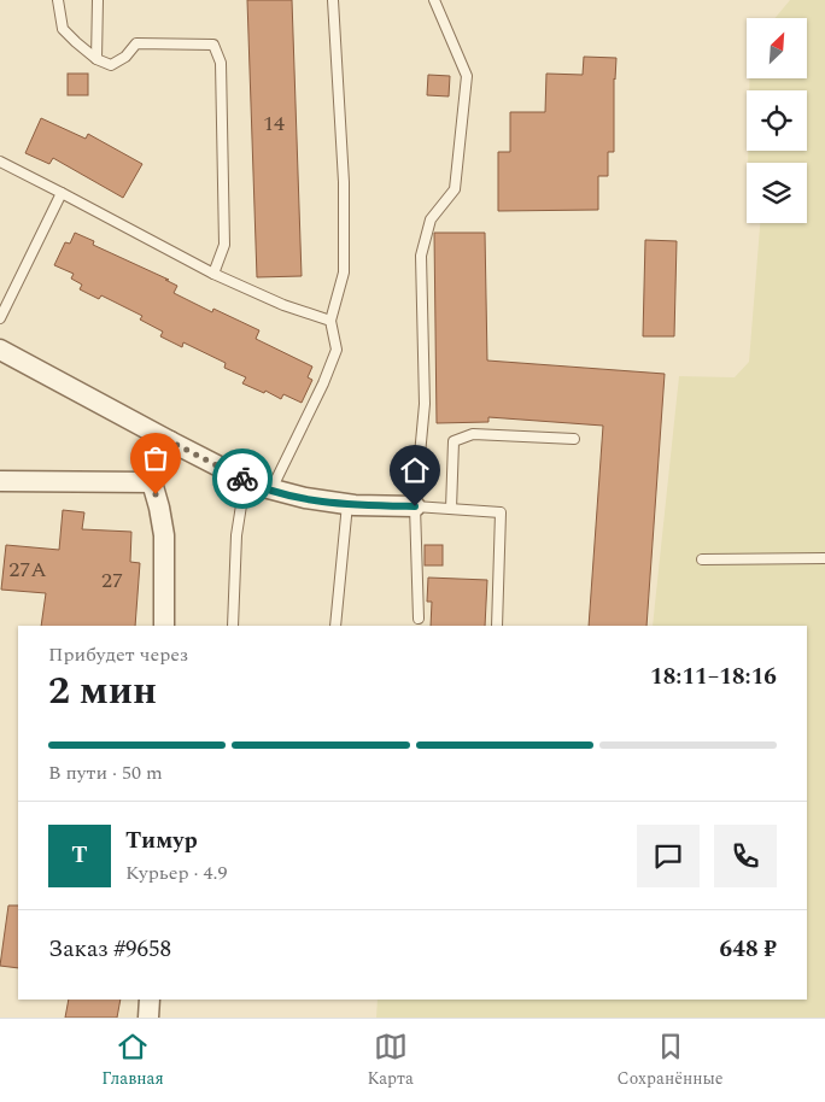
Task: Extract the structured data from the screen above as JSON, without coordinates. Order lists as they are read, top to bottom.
{
  "house_numbers": ["14", "27А", "27"],
  "north": "top right",
  "page": {
    "heading": ["2 мин", "Прибудет через", "18:11–18:16"],
    "panel": [
      "Тимур",
      "Курьер · 4.9",
      "Заказ #9658",
      "648 ₽"
    ],
    "bar": "В пути · 50 m",
    "round": "Т",
    "tabs": ["Главная", "Карта", "Сохранённые"]
  }
}
